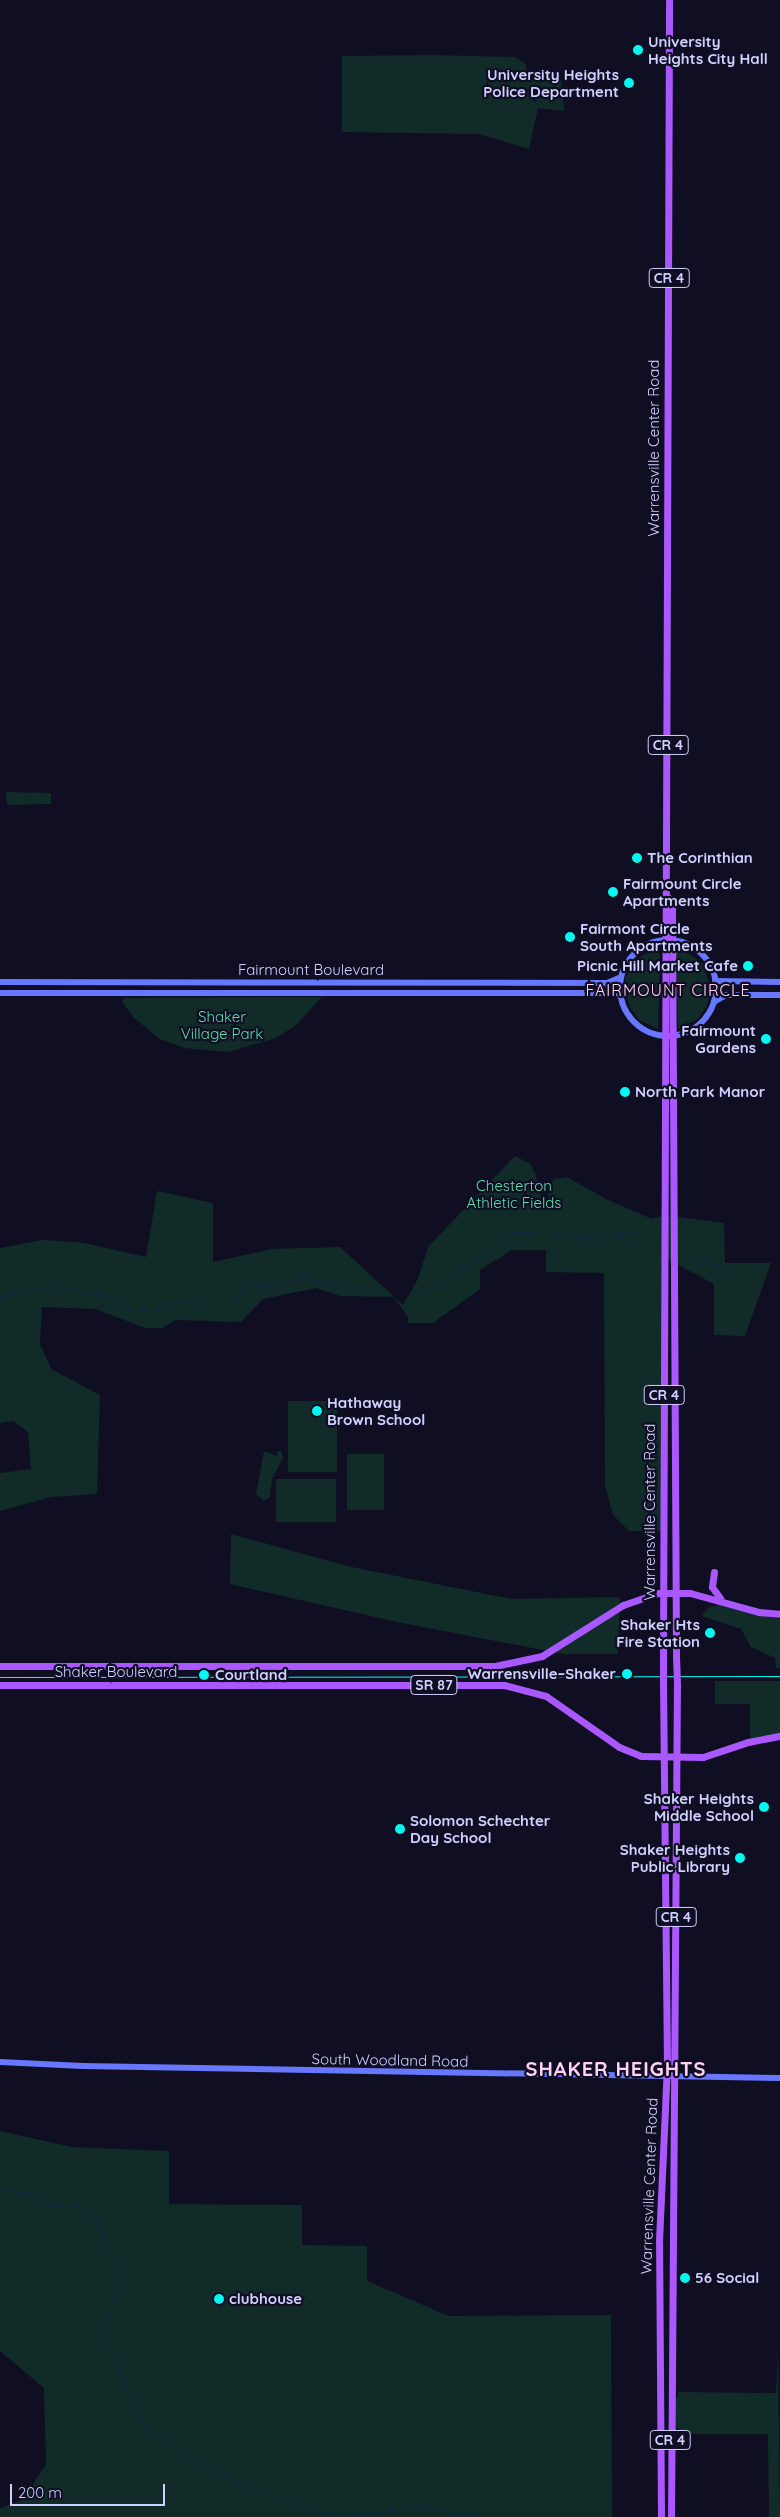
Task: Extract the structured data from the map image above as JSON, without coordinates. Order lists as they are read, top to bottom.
{
  "streets": {
    "main road": [
      "CR 4",
      "Warrensville Center Road",
      "Fairmount Boulevard",
      "Shaker Boulevard",
      "SR 87",
      "South Woodland Road"
    ]
  },
  "crossings": [
    ["Warrensville Center Road", "Shaker Boulevard"],
    ["Warrensville Center Road", "South Woodland Road"]
  ],
  "districts": ["FAIRMOUNT CIRCLE", "SHAKER HEIGHTS"],
  "parks": ["Shaker Village Park", "Chesterton Athletic Fields"],
  "places": [
    "University Heights City Hall",
    "University Heights Police Department",
    "The Corinthian",
    "Fairmount Circle Apartments",
    "Fairmont Circle South Apartments",
    "Picnic Hill Market Cafe",
    "Fairmount Gardens",
    "North Park Manor",
    "Hathaway Brown School",
    "Shaker Hts Fire Station",
    "Warrensville–Shaker",
    "Courtland",
    "Shaker Heights Middle School",
    "Solomon Schechter Day School",
    "Shaker Heights Public Library",
    "56 Social",
    "clubhouse"
  ],
  "scale_bar": "200 m"
}
